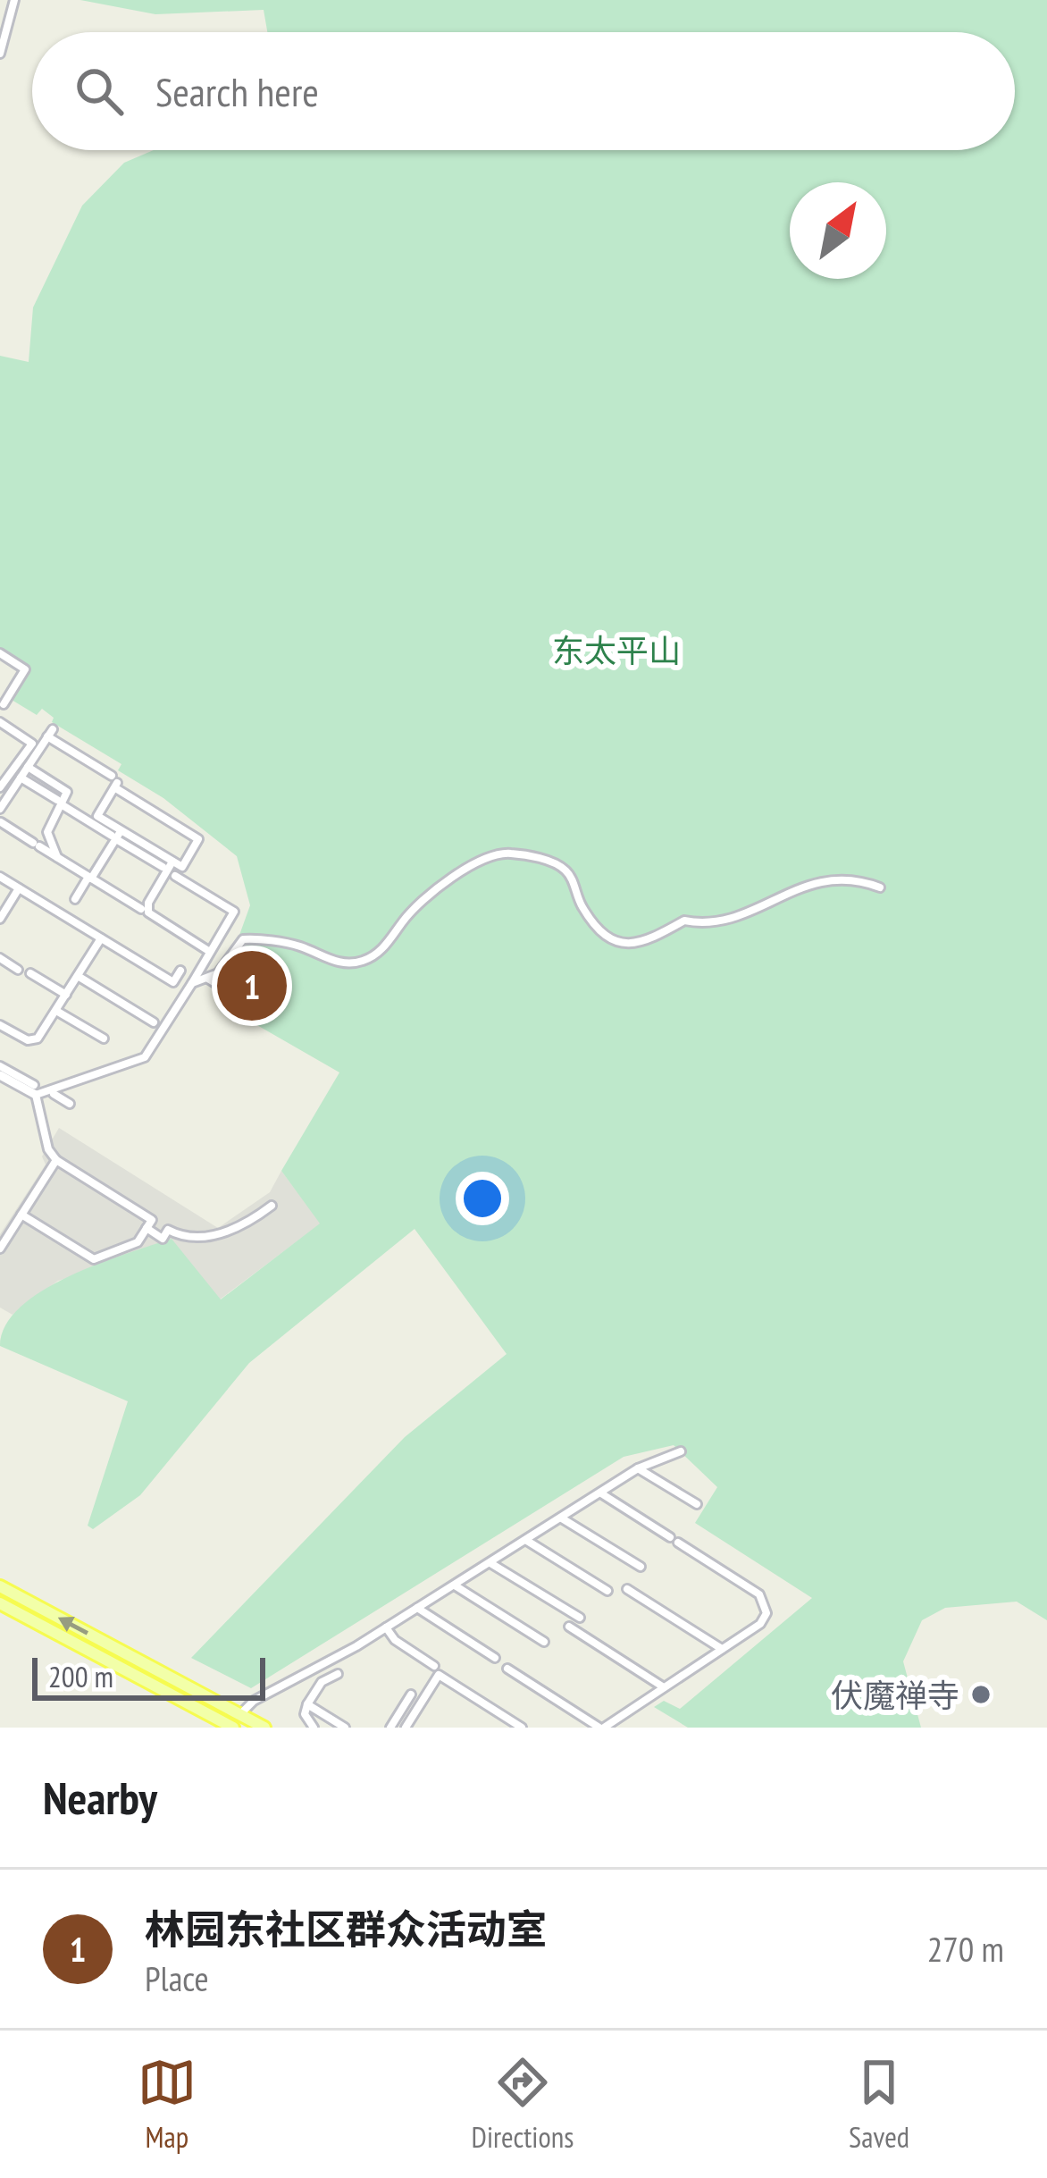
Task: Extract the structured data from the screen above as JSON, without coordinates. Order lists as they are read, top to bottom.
{
  "parks": ["东太平山"],
  "places": ["伏魔禅寺"],
  "scale_bar": "200 m",
  "north": "top right",
  "page": {
    "search": "Search here",
    "pins": "1",
    "scale": "200 m",
    "heading": "Nearby",
    "list": [
      {
        "mark": "1",
        "name": "林园东社区群众活动室",
        "note": "Place",
        "value": "270 m"
      }
    ],
    "nav": ["Map", "Directions", "Saved"]
  }
}
